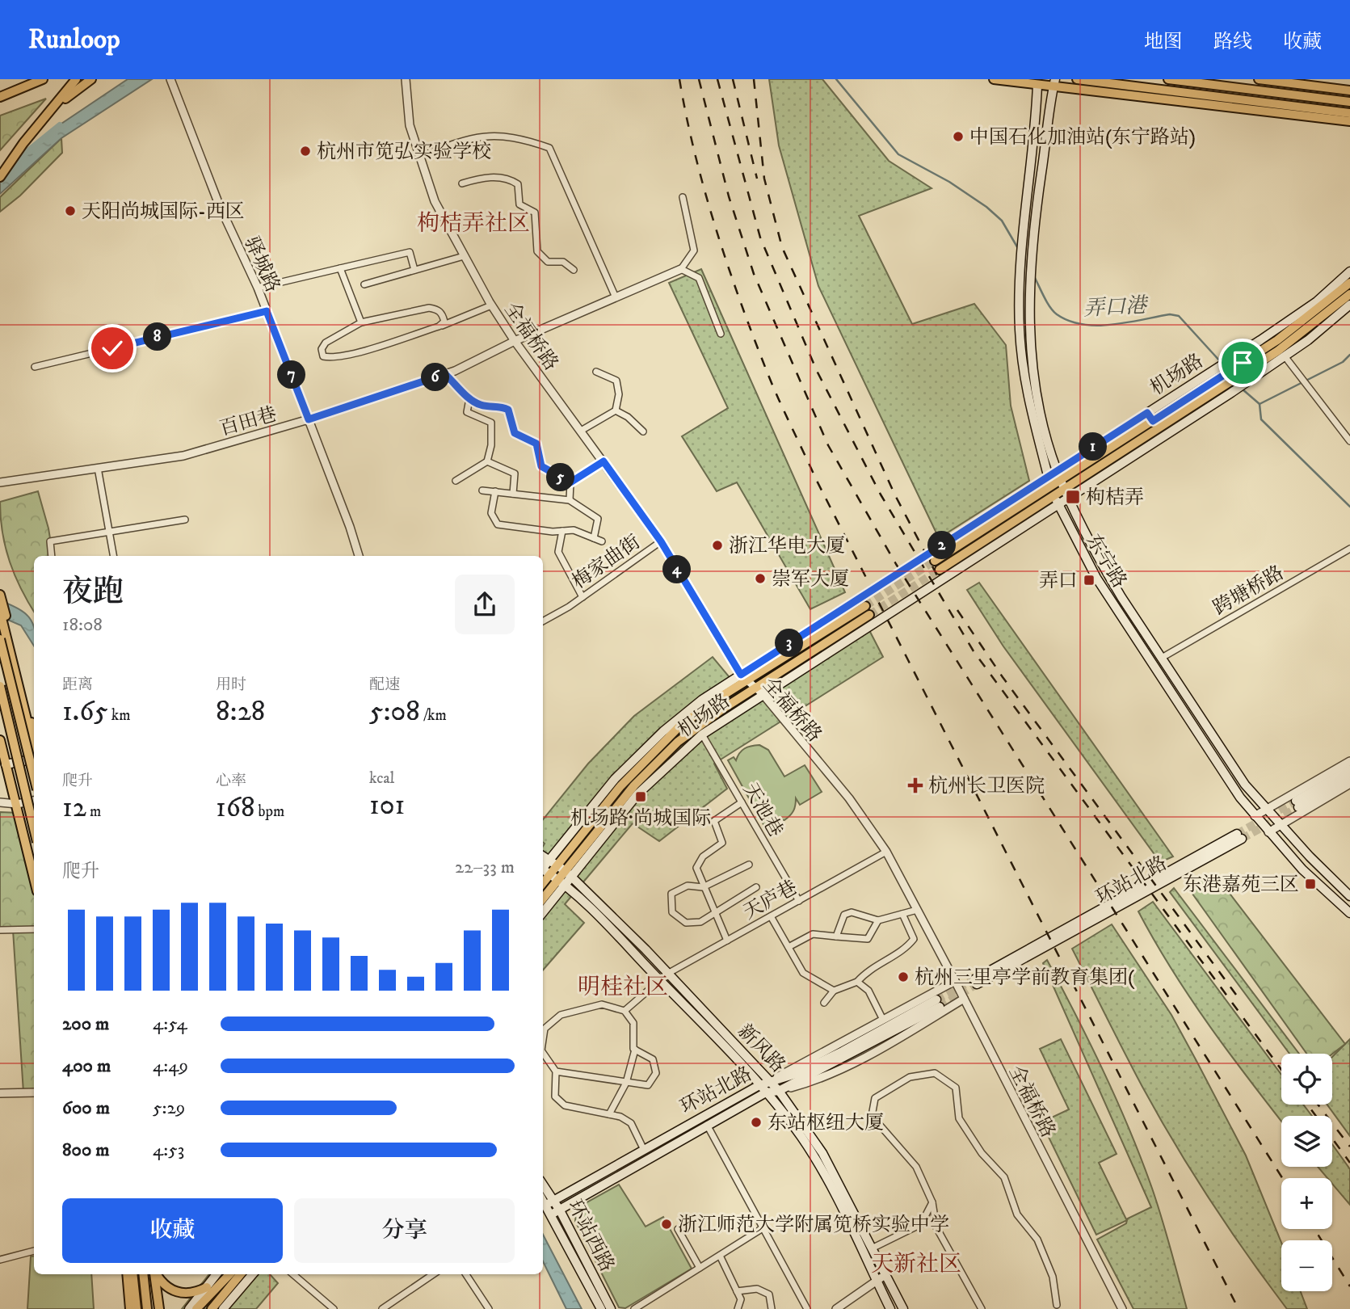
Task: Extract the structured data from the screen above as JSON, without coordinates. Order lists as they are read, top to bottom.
{
  "streets": {
    "main road": [
      "机场路",
      "东宁路",
      "环站北路",
      "新风路",
      "环站西路"
    ],
    "street": [
      "驿城路",
      "全福桥路",
      "百田巷",
      "梅家曲街",
      "跨塘桥路",
      "天池巷",
      "天庐巷"
    ]
  },
  "crossings": [
    ["驿城路", "百田巷"],
    ["全福桥路", "机场路"],
    ["全福桥路", "百田巷"],
    ["全福桥路", "梅家曲街"],
    ["全福桥路", "天庐巷"],
    ["机场路", "东宁路"],
    ["机场路", "天池巷"],
    ["机场路", "新风路"],
    ["东宁路", "跨塘桥路"],
    ["天池巷", "天庐巷"],
    ["环站北路", "新风路"],
    ["环站北路", "环站西路"],
    ["天庐巷", "新风路"]
  ],
  "districts": ["枸桔弄社区", "明桂社区", "天新社区"],
  "water": ["弄口港"],
  "places": {
    "other": [
      "中国石化加油站(东宁路站)",
      "杭州市笕弘实验学校",
      "天阳尚城国际-西区",
      "浙江华电大厦",
      "崇军大厦",
      "杭州三里亭学前教育集团(",
      "东站枢纽大厦",
      "浙江师范大学附属笕桥实验中学"
    ],
    "transit": [
      "枸桔弄",
      "弄口",
      "机场路·尚城国际",
      "东港嘉苑三区"
    ],
    "health": ["杭州长卫医院"]
  },
  "page": {
    "header": "Runloop",
    "nav": ["地图", "路线", "收藏"],
    "pins": [
      "8",
      "7",
      "6",
      "1",
      "5",
      "2",
      "4",
      "3"
    ],
    "heading": ["夜跑", "18:08"],
    "stats": [
      ["距离", "1.65 km"],
      ["用时", "8:28"],
      ["配速", "5:08 /km"],
      ["爬升", "12 m"],
      ["心率", "168 bpm"],
      ["kcal", "101"]
    ],
    "chart": ["爬升", "22–33 m"],
    "list": [
      {
        "name": "200 m",
        "note": "4:54"
      },
      {
        "name": "400 m",
        "note": "4:49"
      },
      {
        "name": "600 m",
        "note": "5:29"
      },
      {
        "name": "800 m",
        "note": "4:53"
      }
    ],
    "map_buttons": ["+", "−"],
    "buttons": ["收藏", "分享"]
  }
}
